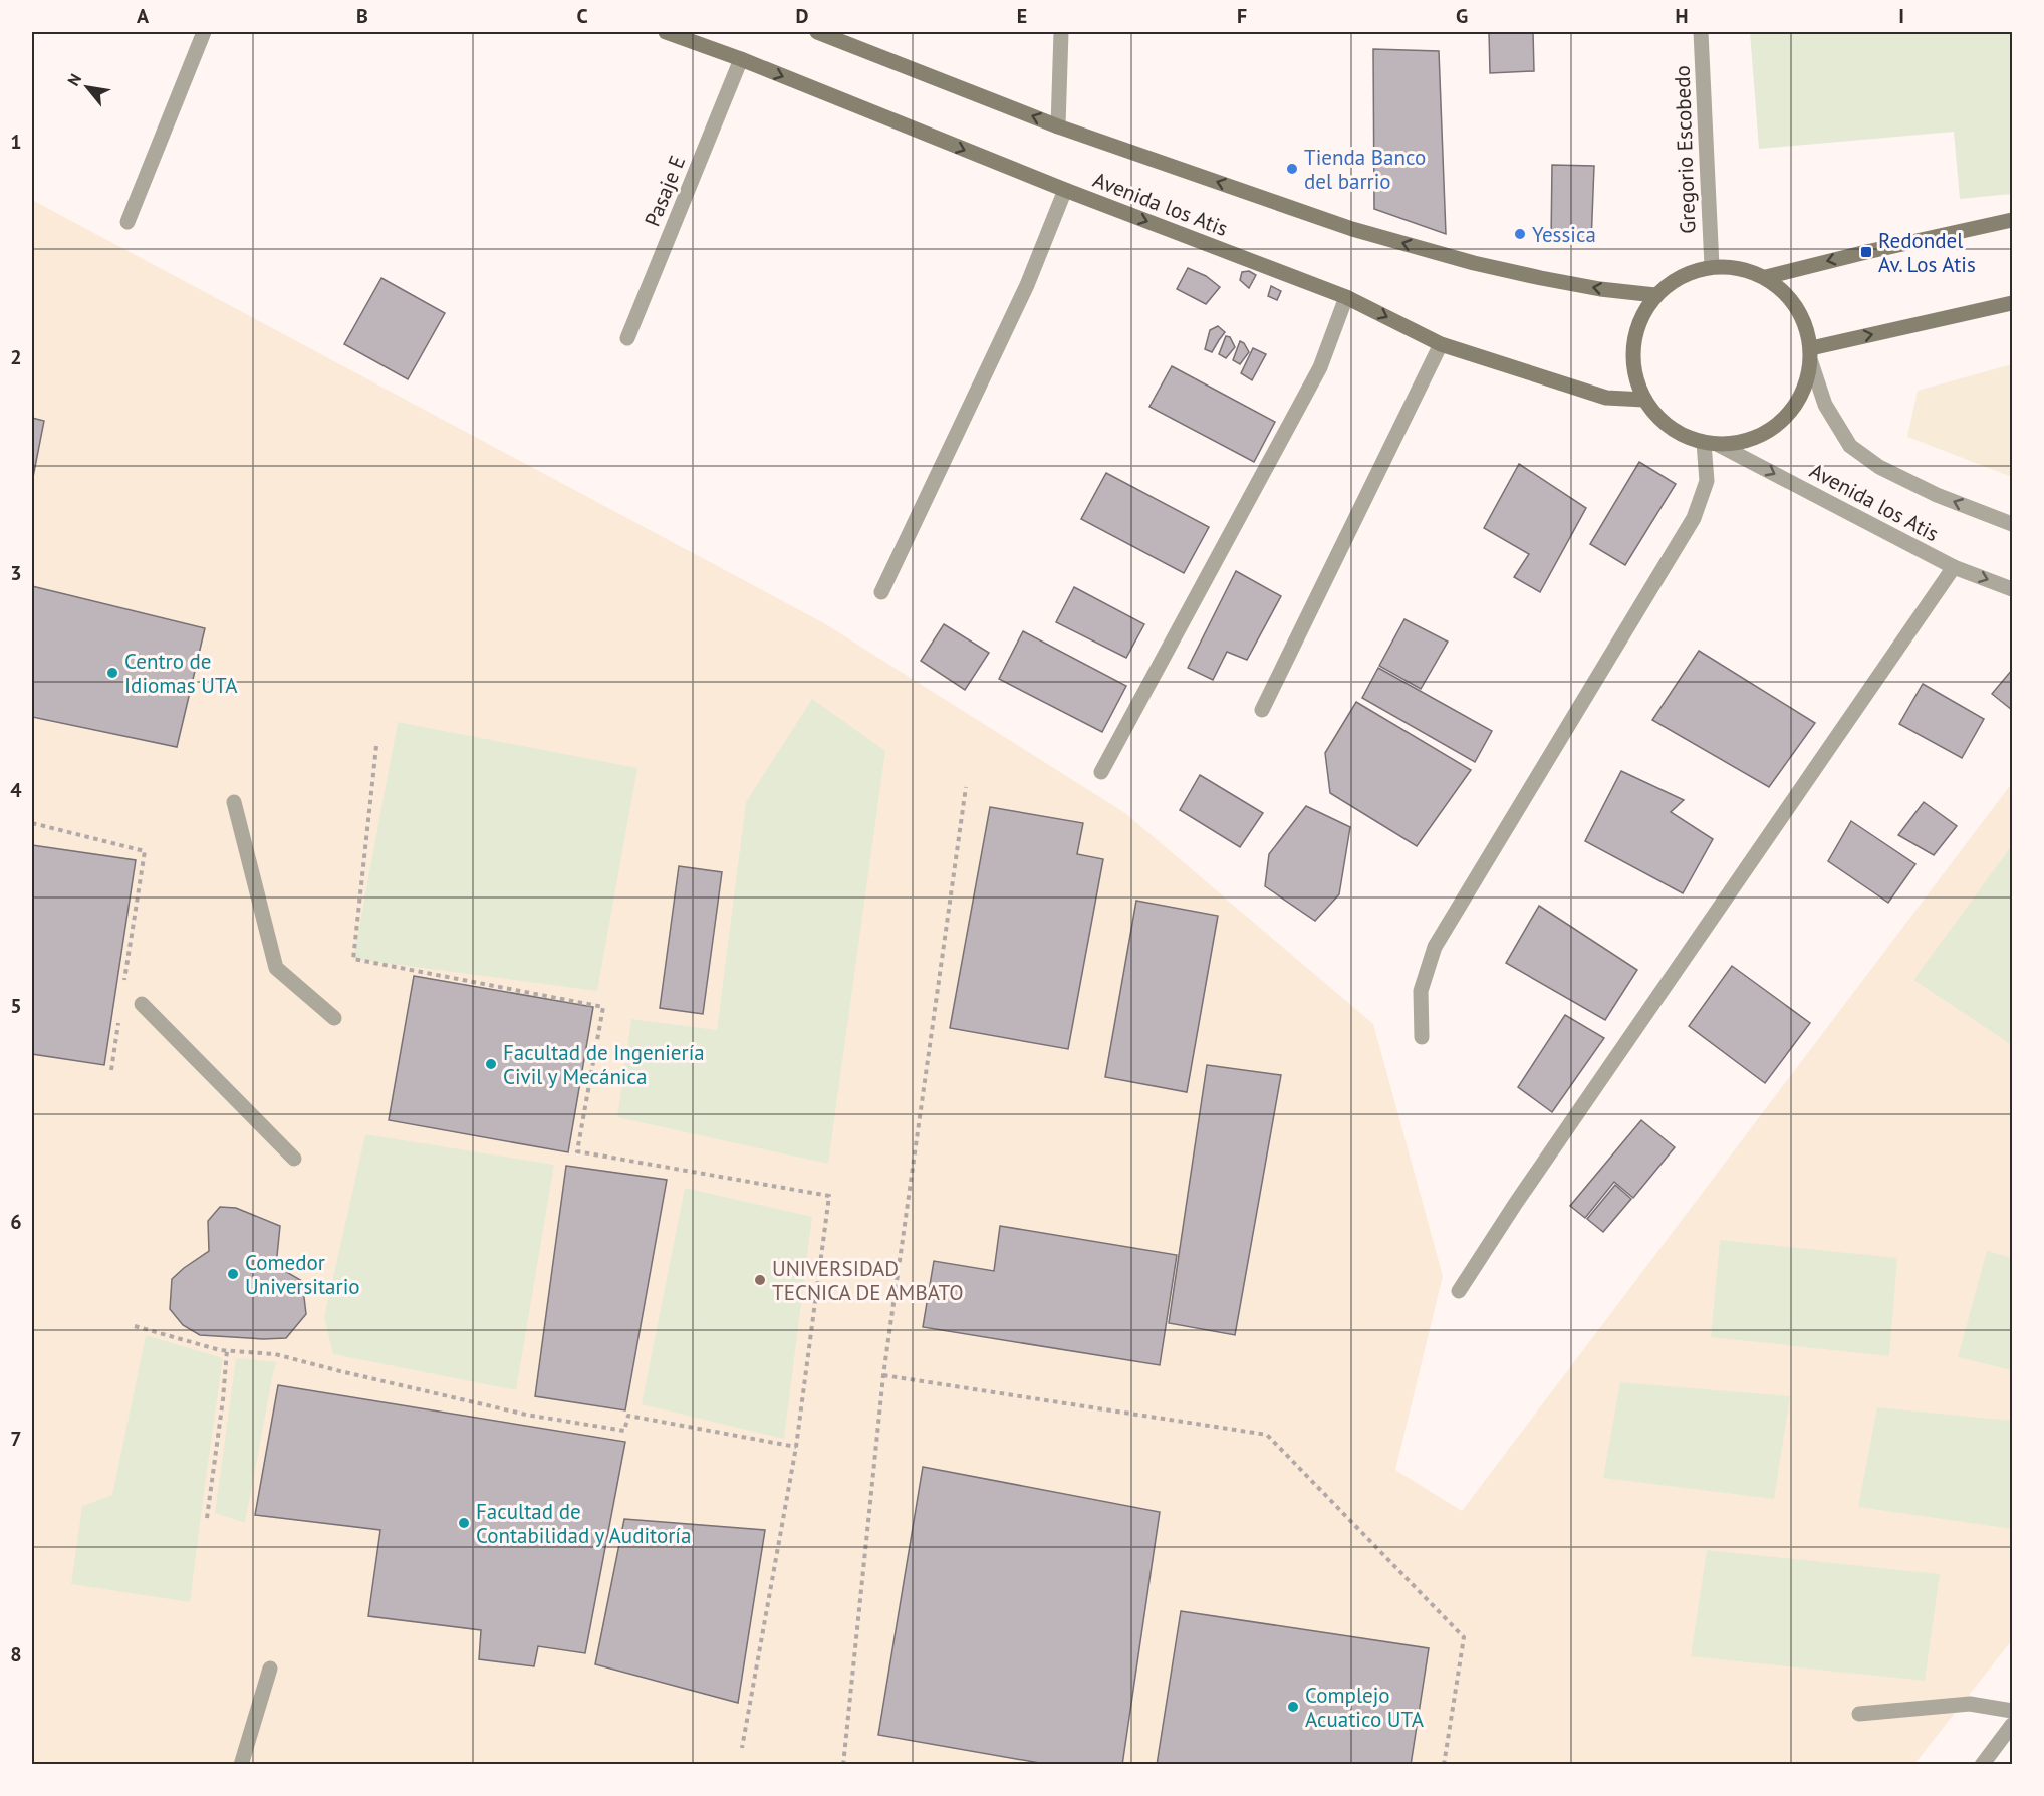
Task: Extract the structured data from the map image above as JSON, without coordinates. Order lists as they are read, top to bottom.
{
  "streets": {
    "main road": ["Avenida los Atis"],
    "street": ["Gregorio Escobedo", "Pasaje E"]
  },
  "crossings": [
    ["Gregorio Escobedo", "Avenida los Atis"],
    ["Pasaje E", "Avenida los Atis"]
  ],
  "places": {
    "other": [
      "Tienda Banco del barrio",
      "Yessica",
      "Centro de Idiomas UTA",
      "Facultad de Ingeniería Civil y Mecánica",
      "Comedor Universitario",
      "UNIVERSIDAD TECNICA DE AMBATO",
      "Facultad de Contabilidad y Auditoría",
      "Complejo Acuatico UTA"
    ],
    "transit": ["Redondel Av. Los Atis"]
  },
  "north": "top left",
  "grid": {
    "columns": [
      "A",
      "B",
      "C",
      "D",
      "E",
      "F",
      "G",
      "H",
      "I"
    ],
    "rows": [
      "1",
      "2",
      "3",
      "4",
      "5",
      "6",
      "7",
      "8"
    ]
  }
}
